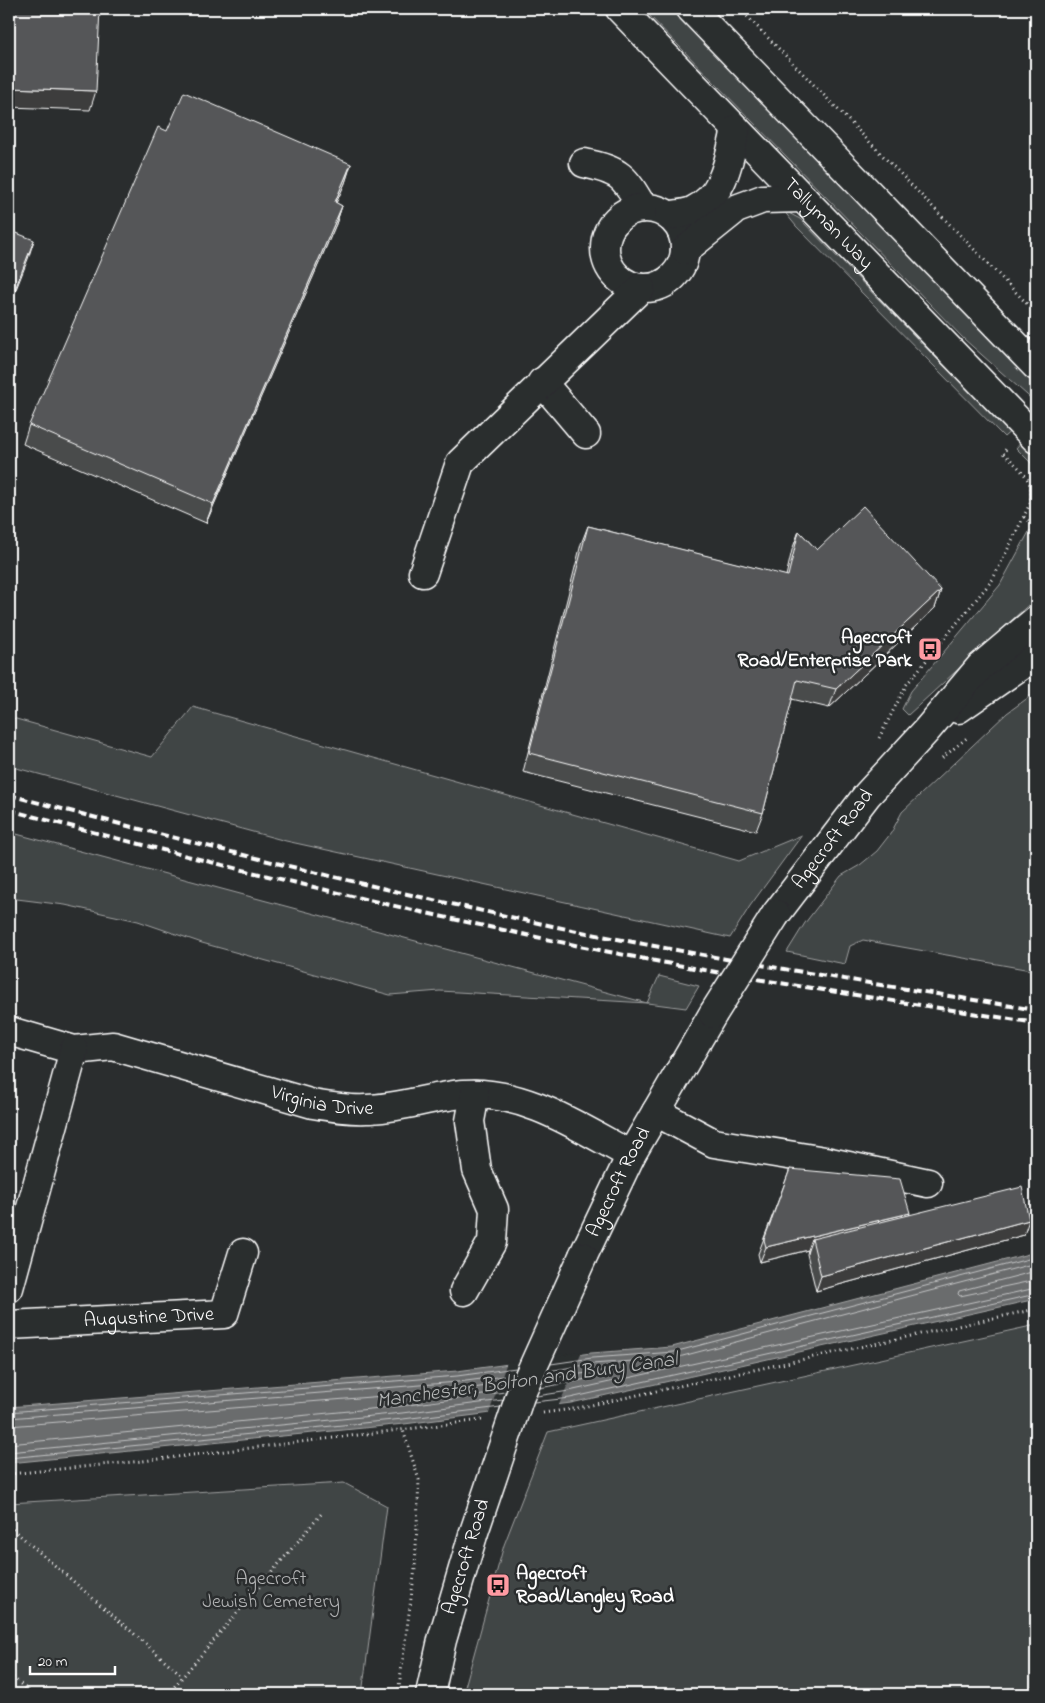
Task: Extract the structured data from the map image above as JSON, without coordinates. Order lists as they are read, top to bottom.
{
  "streets": {
    "street": [
      "Tallyman Way",
      "Agecroft Road",
      "Virginia Drive",
      "Augustine Drive"
    ]
  },
  "crossings": [
    ["Agecroft Road", "Virginia Drive"]
  ],
  "water": ["Manchester, Bolton and Bury Canal"],
  "parks": ["Agecroft Jewish Cemetery"],
  "places": {
    "bus stop": ["Agecroft Road/Enterprise Park", "Agecroft Road/Langley Road"]
  },
  "scale_bar": "20 m"
}
